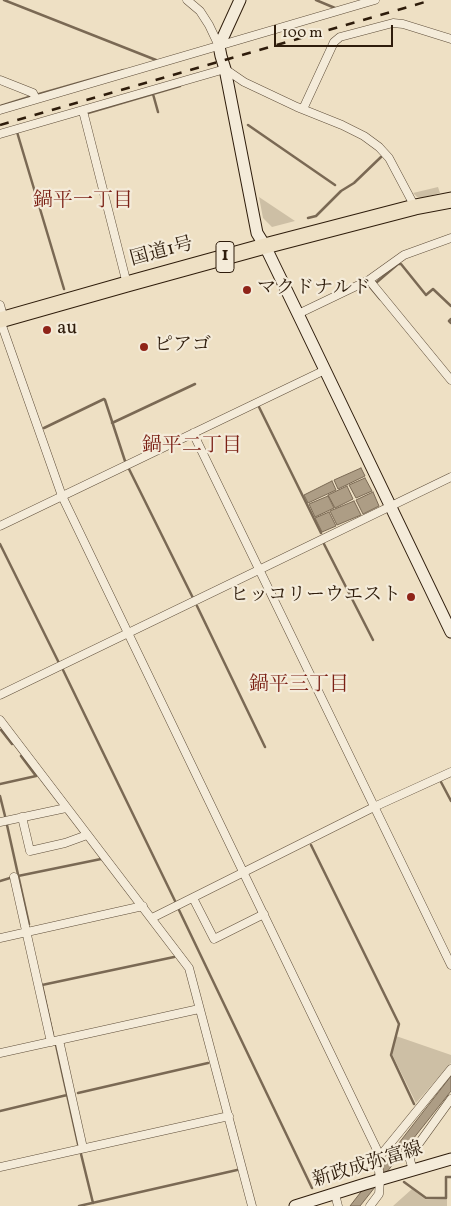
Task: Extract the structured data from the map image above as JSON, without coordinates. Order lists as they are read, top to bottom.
{
  "streets": {
    "highway": ["国道1号", "1"],
    "street": ["新政成弥富線"]
  },
  "districts": ["鍋平一丁目", "鍋平二丁目", "鍋平三丁目"],
  "places": [
    "マクドナルド",
    "au",
    "ピアゴ",
    "ヒッコリーウエスト"
  ],
  "scale_bar": "100 m"
}
